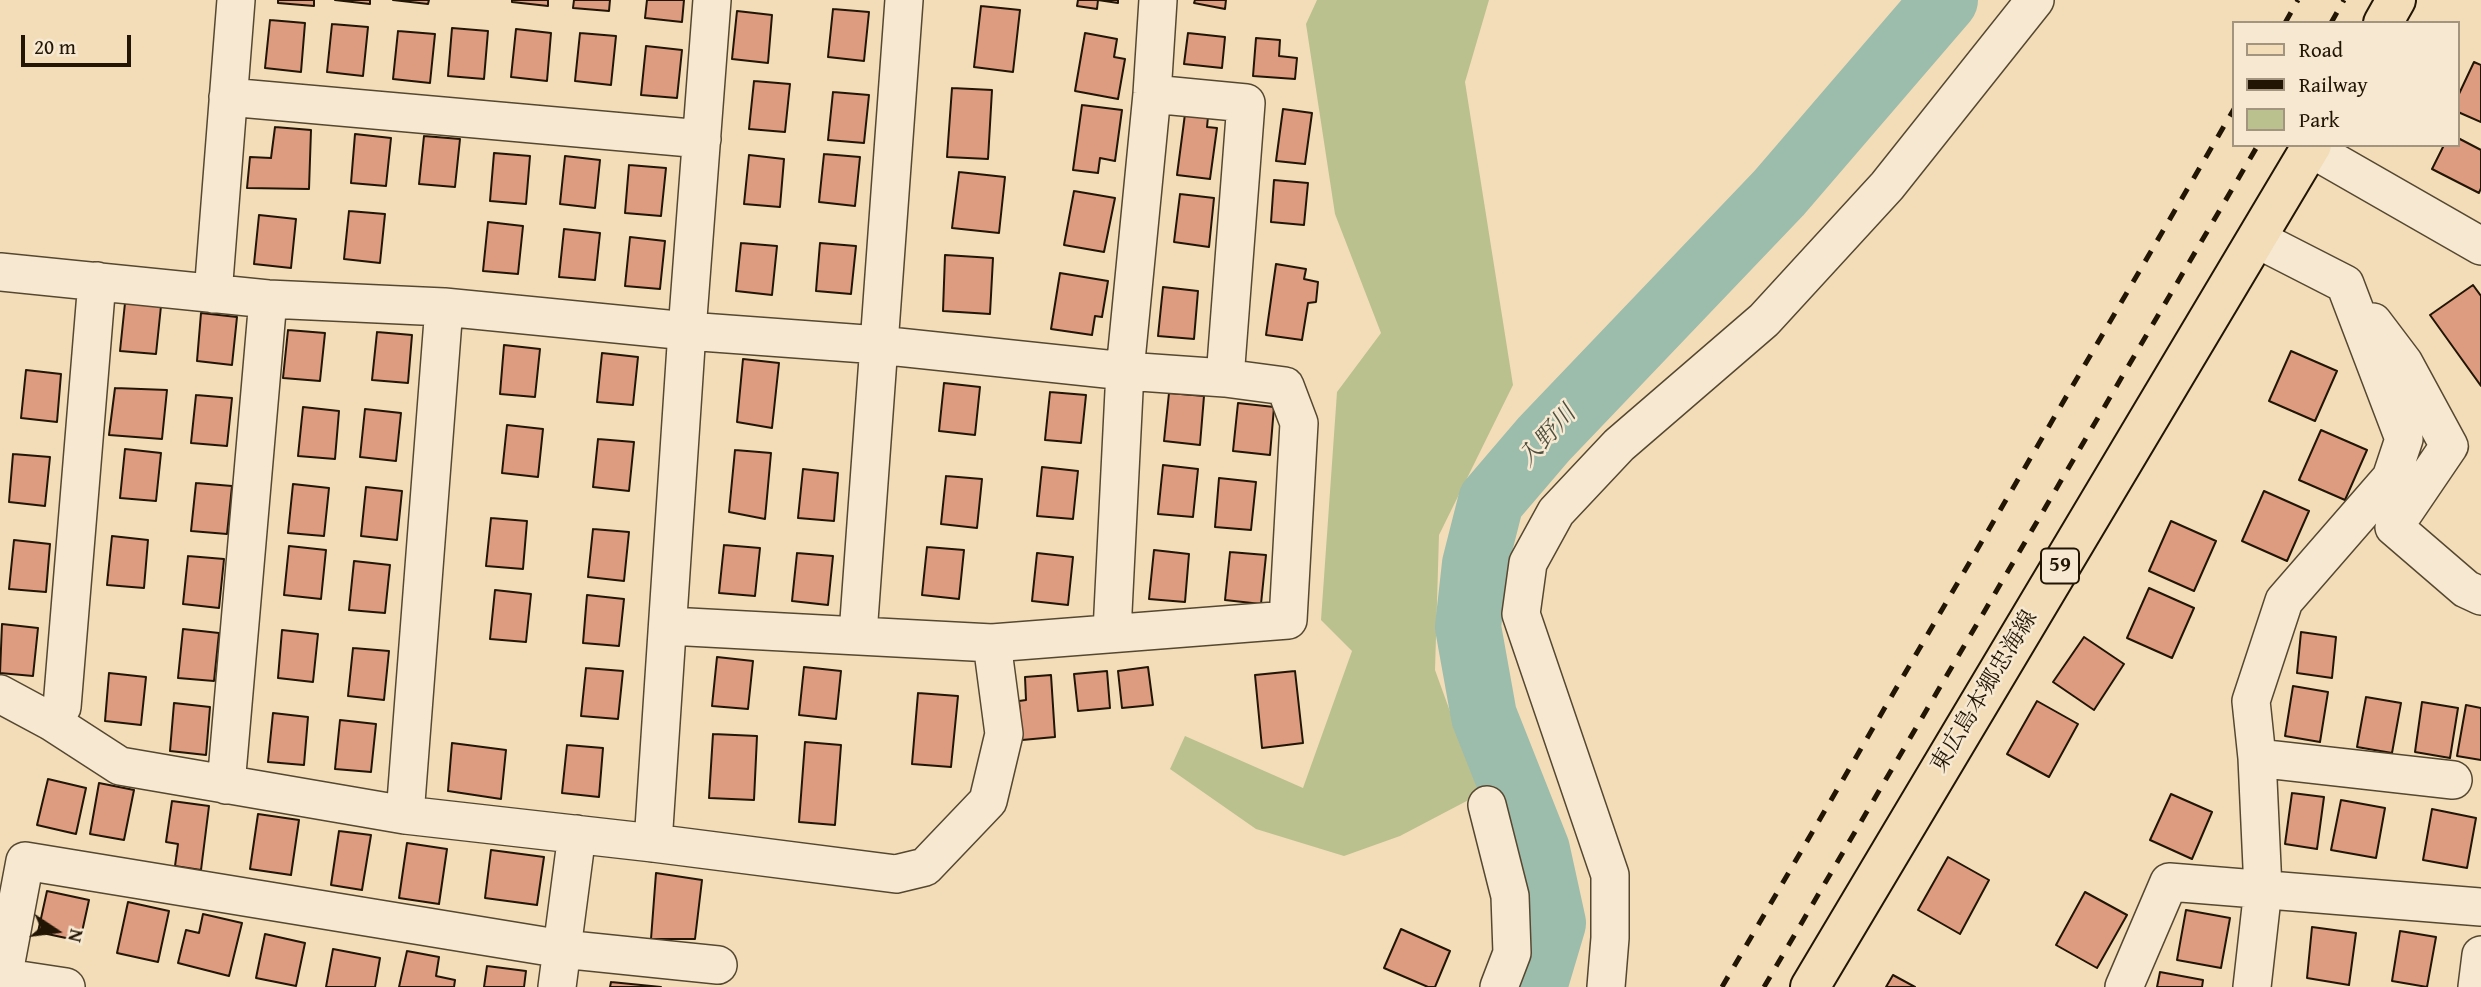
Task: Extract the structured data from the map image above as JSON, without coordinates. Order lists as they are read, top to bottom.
{
  "streets": {
    "main road": ["59", "東広島本郷忠海線"]
  },
  "water": ["入野川"],
  "legend": ["Road", "Railway", "Park"],
  "scale_bar": "20 m",
  "north": "right"
}
